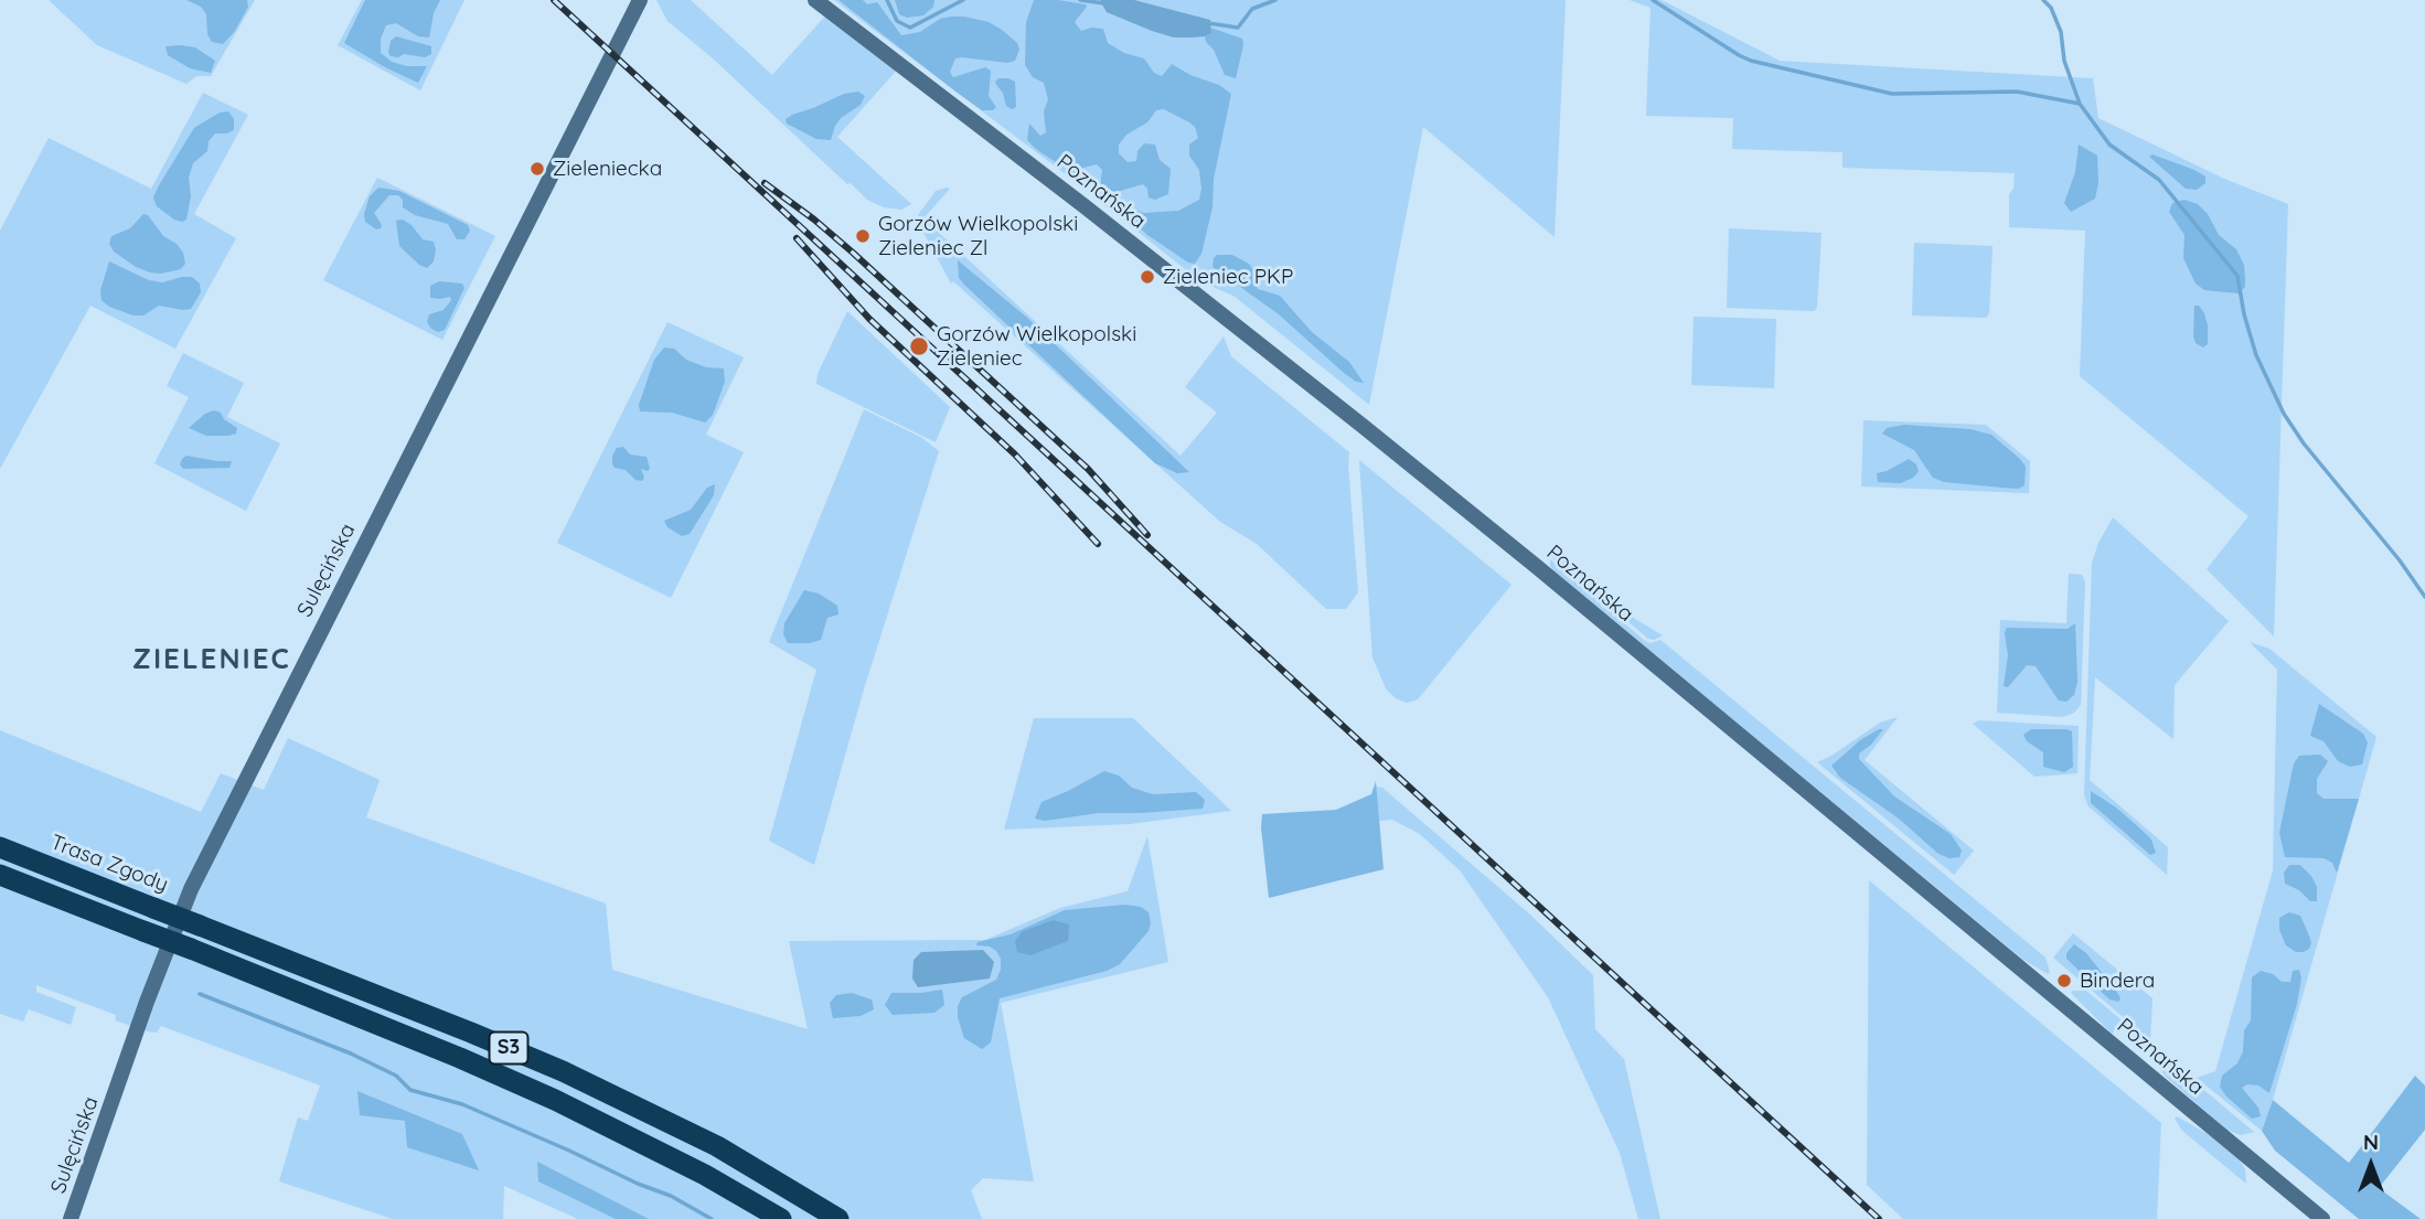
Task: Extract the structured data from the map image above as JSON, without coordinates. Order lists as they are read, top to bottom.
{
  "streets": {
    "highway": ["Trasa Zgody", "S3"],
    "main road": ["Poznańska", "Sulęcińska"]
  },
  "districts": ["ZIELENIEC"],
  "places": [
    "Zieleniecka",
    "Gorzów Wielkopolski Zieleniec Zl",
    "Zieleniec PKP",
    "Gorzów Wielkopolski Zieleniec",
    "Bindera"
  ],
  "north": "top"
}
